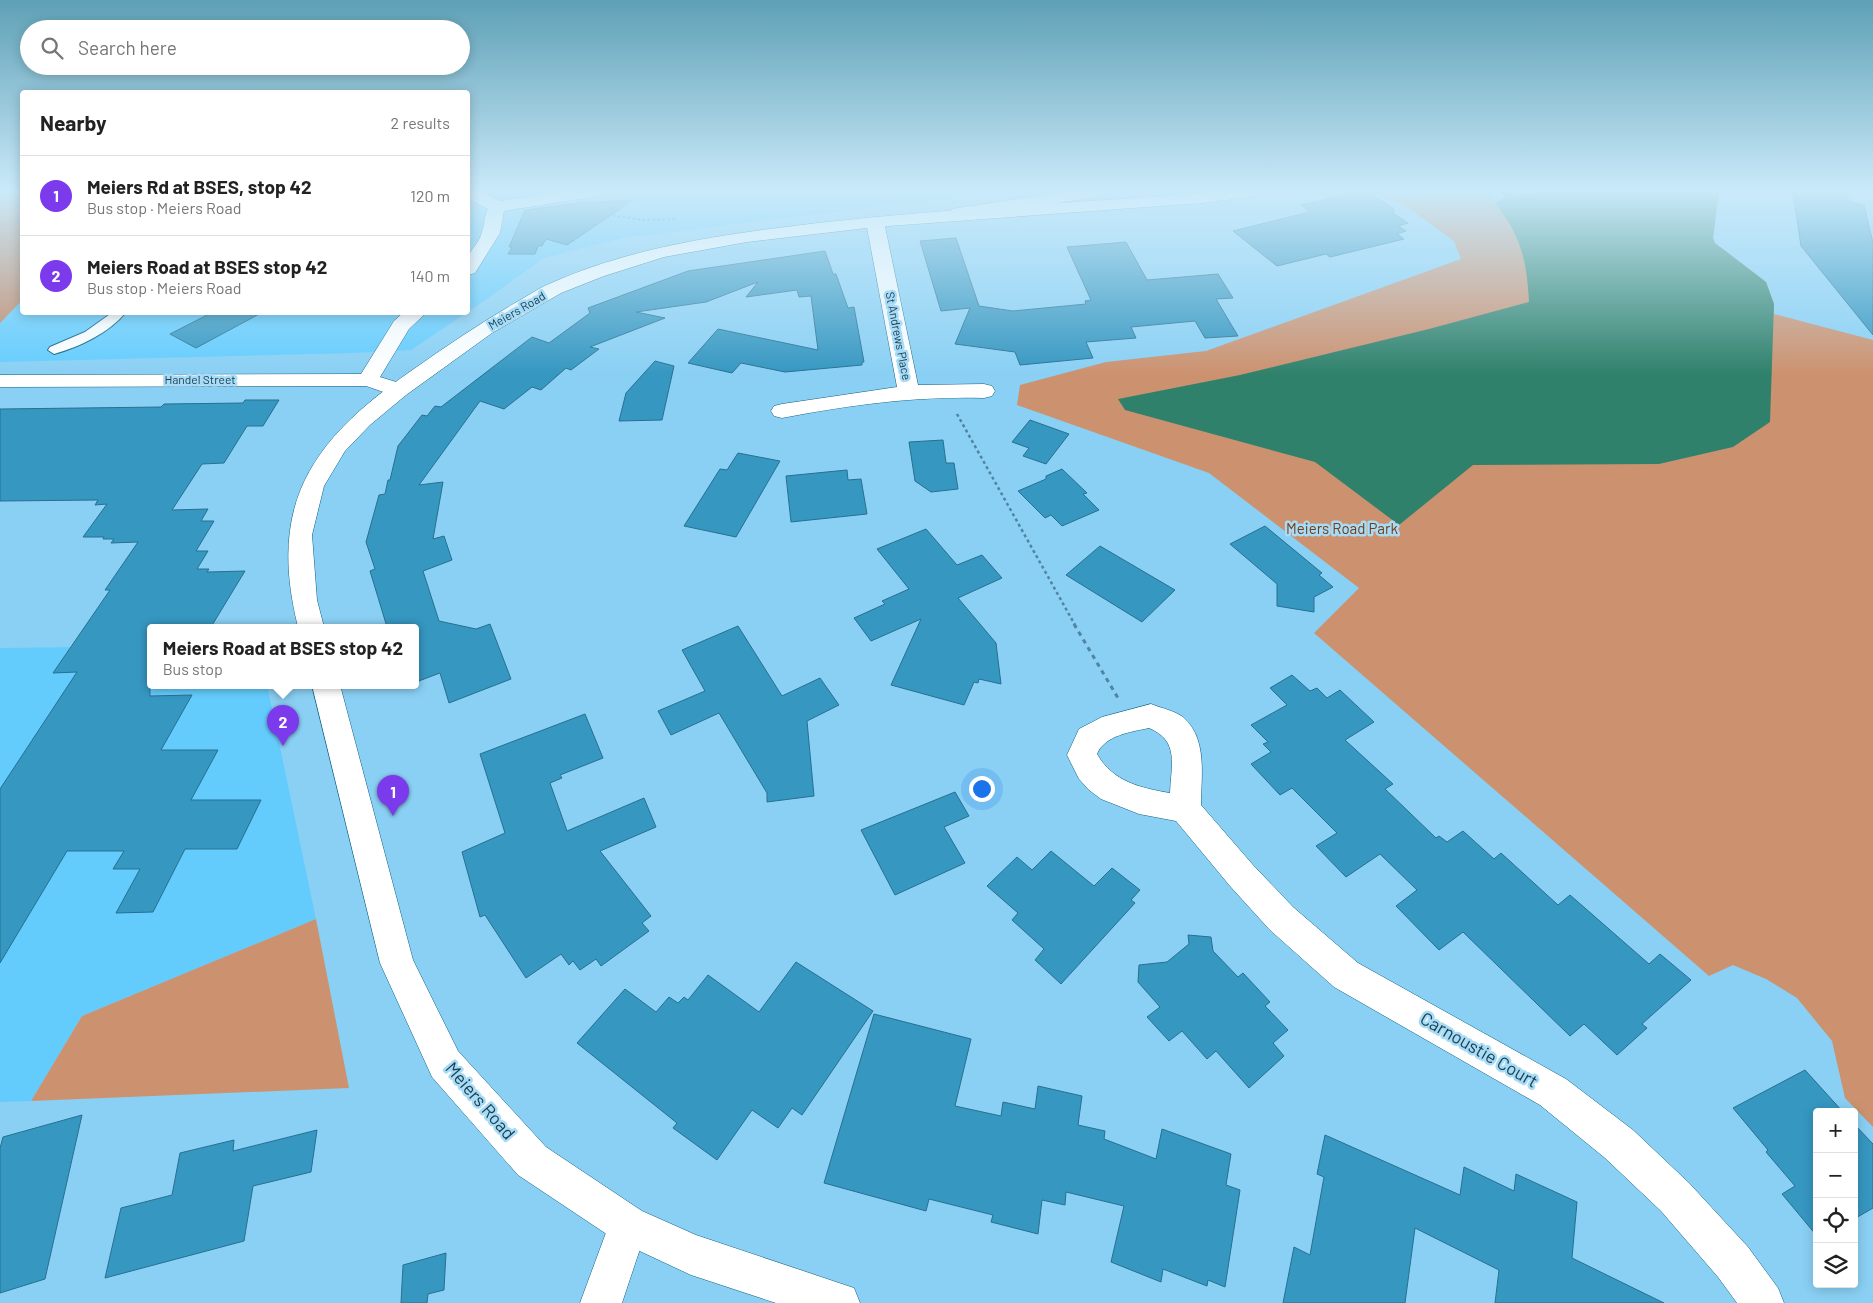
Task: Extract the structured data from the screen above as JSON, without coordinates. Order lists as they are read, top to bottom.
{
  "streets": {
    "street": [
      "Meiers Road",
      "St Andrews Place",
      "Handel Street",
      "Carnoustie Court"
    ]
  },
  "crossings": [
    ["Meiers Road", "Handel Street"]
  ],
  "parks": ["Meiers Road Park"],
  "page": {
    "search": "Search here",
    "heading": ["Nearby", "2 results"],
    "list": [
      {
        "mark": "1",
        "name": "Meiers Rd at BSES, stop 42",
        "note": "Bus stop · Meiers Road",
        "value": "120 m"
      },
      {
        "mark": "2",
        "name": "Meiers Road at BSES stop 42",
        "note": "Bus stop · Meiers Road",
        "value": "140 m"
      }
    ],
    "popup": ["Meiers Road at BSES stop 42", "Bus stop"],
    "pins": ["2", "1"],
    "map_buttons": ["+", "−"]
  }
}
